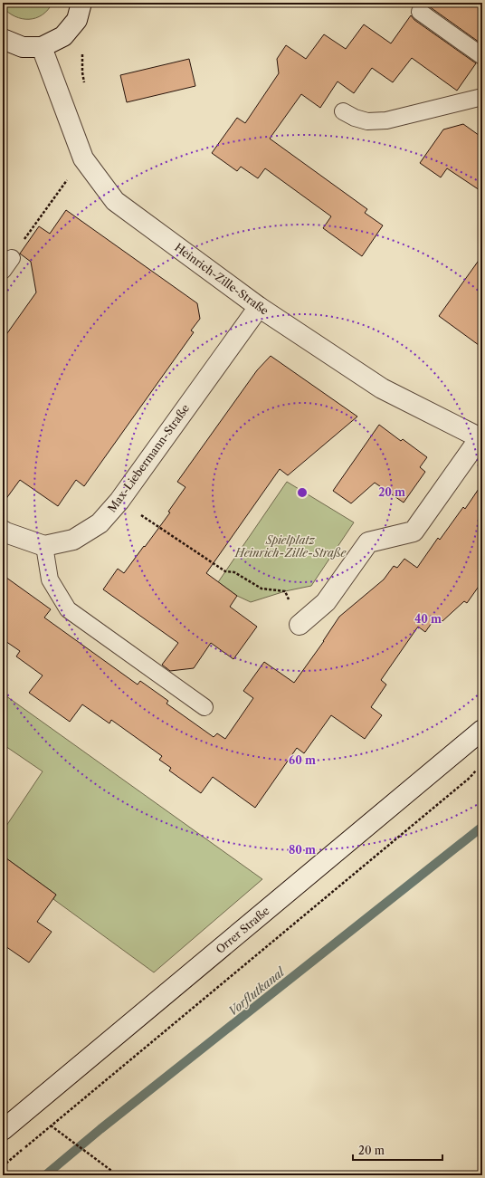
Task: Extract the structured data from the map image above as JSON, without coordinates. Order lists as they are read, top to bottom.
{
  "streets": {
    "street": ["Heinrich-Zille-Straße", "Max-Liebermann-Straße", "Orrer Straße"]
  },
  "crossings": [
    ["Heinrich-Zille-Straße", "Max-Liebermann-Straße"]
  ],
  "water": ["Vorflutkanal"],
  "parks": ["Spielplatz Heinrich-Zille-Straße"],
  "scale_bar": "20 m",
  "rings": [
    "20 m",
    "40 m",
    "60 m",
    "80 m"
  ]
}
